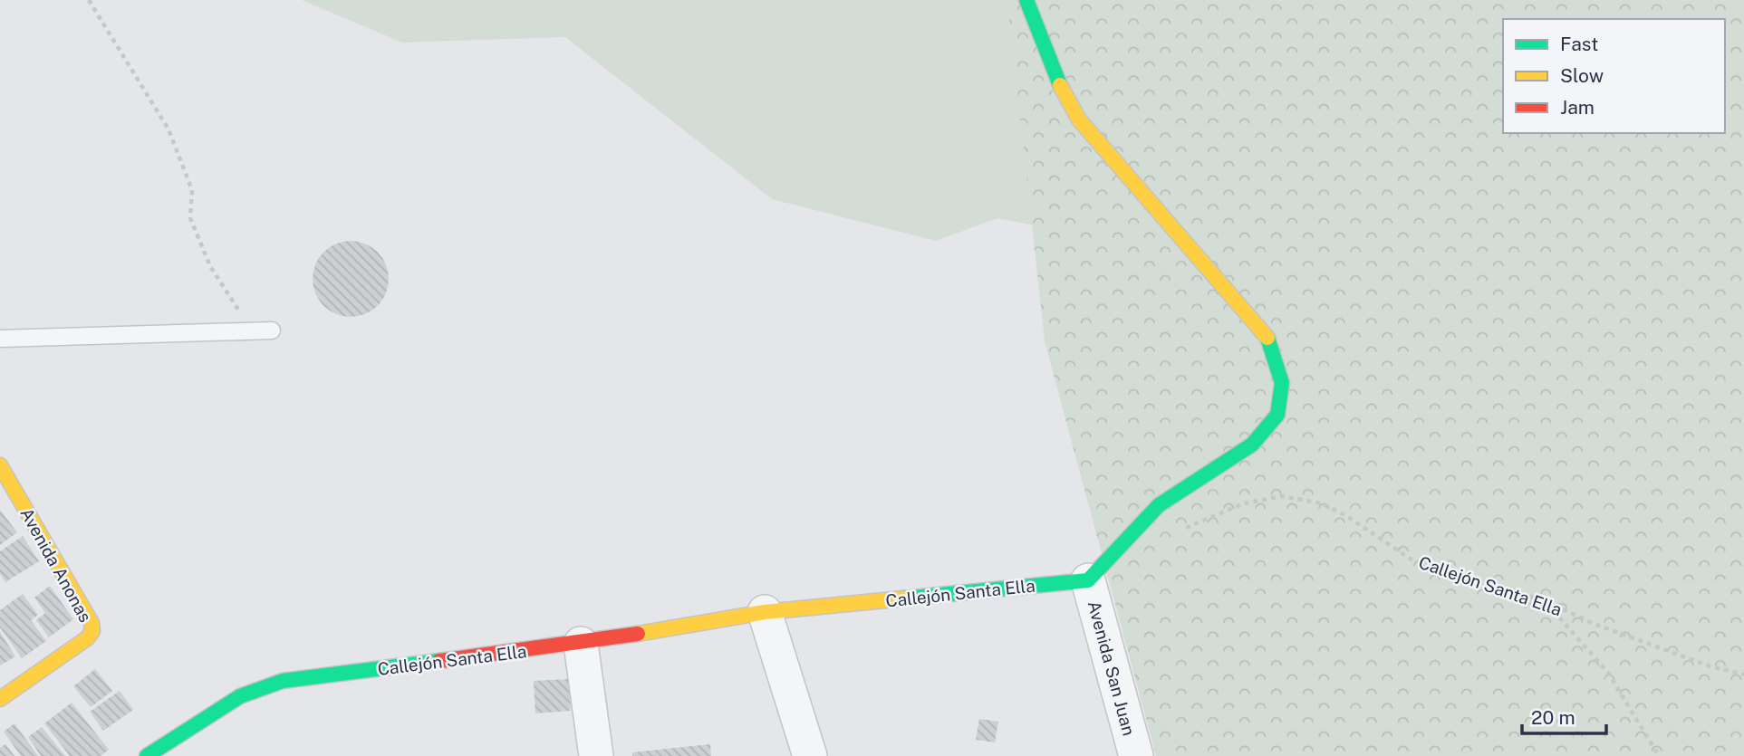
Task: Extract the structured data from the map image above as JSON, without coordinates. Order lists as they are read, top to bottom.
{
  "streets": {
    "street": ["Avenida Anonas", "Callejón Santa Ella", "Avenida San Juan"]
  },
  "crossings": [
    ["Callejón Santa Ella", "Avenida San Juan"]
  ],
  "legend": ["Fast", "Slow", "Jam"],
  "scale_bar": "20 m"
}
